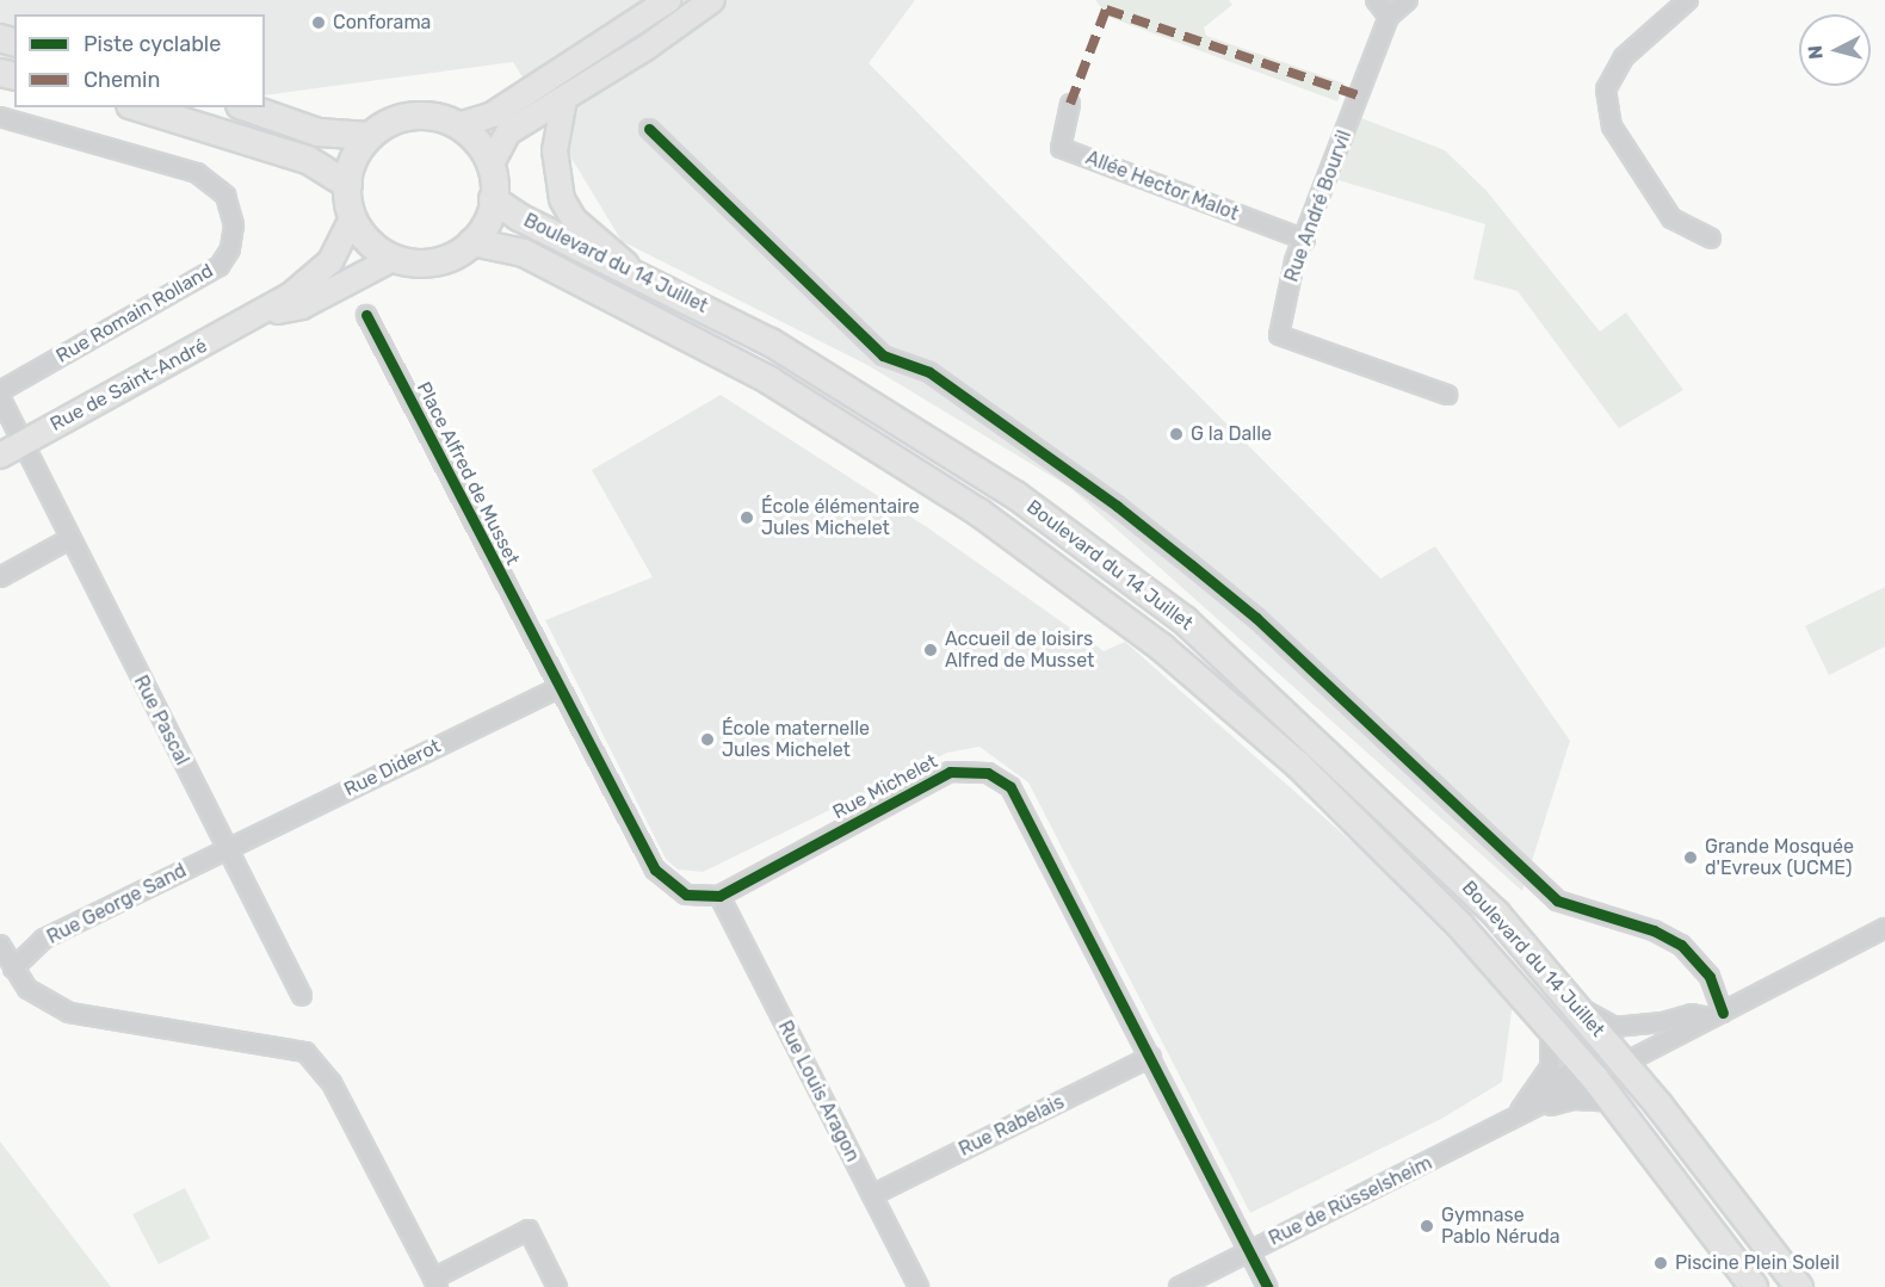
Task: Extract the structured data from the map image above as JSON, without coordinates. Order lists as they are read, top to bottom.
{
  "streets": {
    "main road": ["Boulevard du 14 Juillet", "Rue de Saint-André"],
    "street": [
      "Allée Hector Malot",
      "Rue André Bourvil",
      "Rue Romain Rolland",
      "Place Alfred de Musset",
      "Rue Pascal",
      "Rue Diderot",
      "Rue Michelet",
      "Rue George Sand",
      "Rue Louis Aragon",
      "Rue Rabelais",
      "Rue de Rüsselsheim"
    ]
  },
  "crossings": [
    ["Allée Hector Malot", "Rue André Bourvil"],
    ["Boulevard du 14 Juillet", "Rue de Saint-André"],
    ["Boulevard du 14 Juillet", "Rue de Rüsselsheim"],
    ["Rue de Saint-André", "Rue Pascal"],
    ["Place Alfred de Musset", "Rue Diderot"],
    ["Rue Pascal", "Rue Diderot"],
    ["Rue Pascal", "Rue George Sand"],
    ["Rue Diderot", "Rue George Sand"],
    ["Rue Michelet", "Rue Louis Aragon"],
    ["Rue Michelet", "Rue Rabelais"],
    ["Rue Michelet", "Rue de Rüsselsheim"],
    ["Rue Louis Aragon", "Rue Rabelais"]
  ],
  "places": [
    "Conforama",
    "G la Dalle",
    "École élémentaire Jules Michelet",
    "Accueil de loisirs Alfred de Musset",
    "École maternelle Jules Michelet",
    "Grande Mosquée d'Evreux (UCME)",
    "Gymnase Pablo Néruda",
    "Piscine Plein Soleil"
  ],
  "legend": ["Piste cyclable", "Chemin"],
  "north": "left"
}
